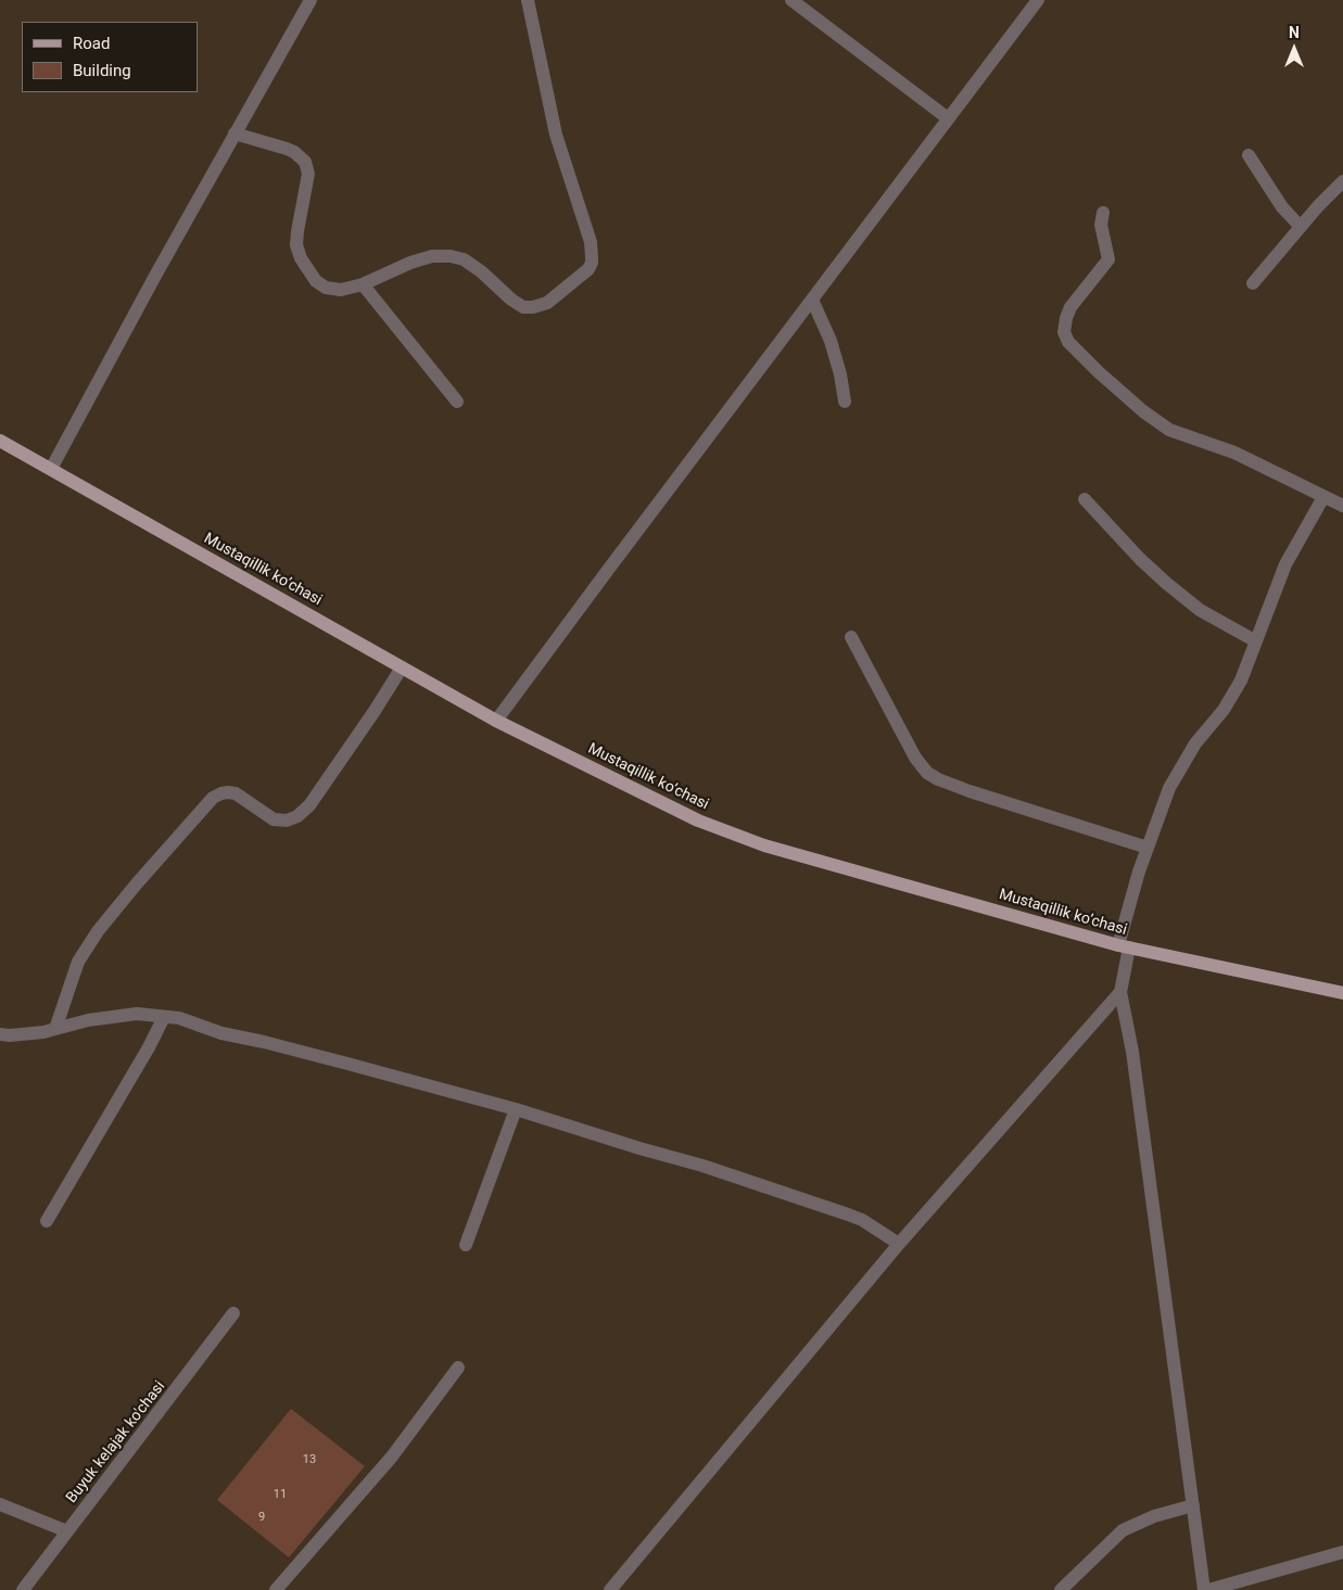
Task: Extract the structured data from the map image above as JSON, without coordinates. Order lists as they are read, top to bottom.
{
  "streets": {
    "main road": ["Mustaqillik ko’chasi"],
    "street": ["Buyuk kelajak ko'chasi"]
  },
  "house_numbers": ["13", "11", "9"],
  "legend": ["Road", "Building"],
  "north": "top"
}
